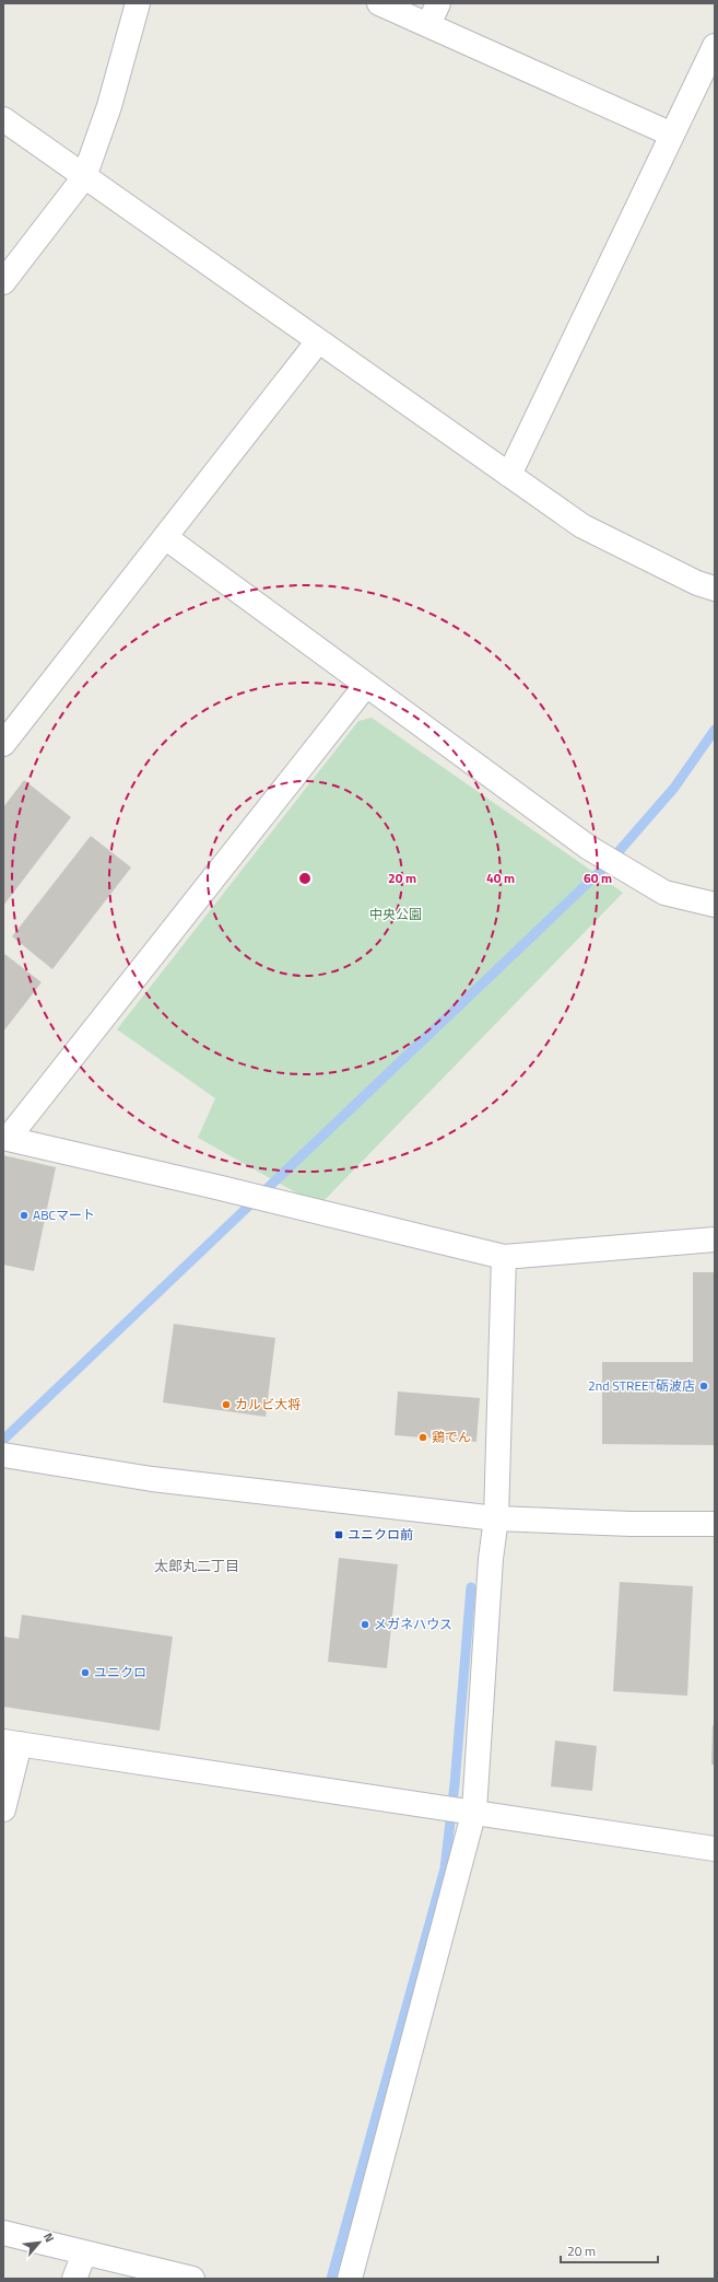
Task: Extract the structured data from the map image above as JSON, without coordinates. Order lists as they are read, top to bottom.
{
  "districts": ["太郎丸二丁目"],
  "parks": ["中央公園"],
  "places": {
    "other": [
      "ABCマート",
      "2nd STREET砺波店",
      "カルビ大将",
      "鶏でん",
      "メガネハウス",
      "ユニクロ"
    ],
    "transit": ["ユニクロ前"]
  },
  "scale_bar": "20 m",
  "north": "top right",
  "rings": ["20 m", "40 m", "60 m"]
}
